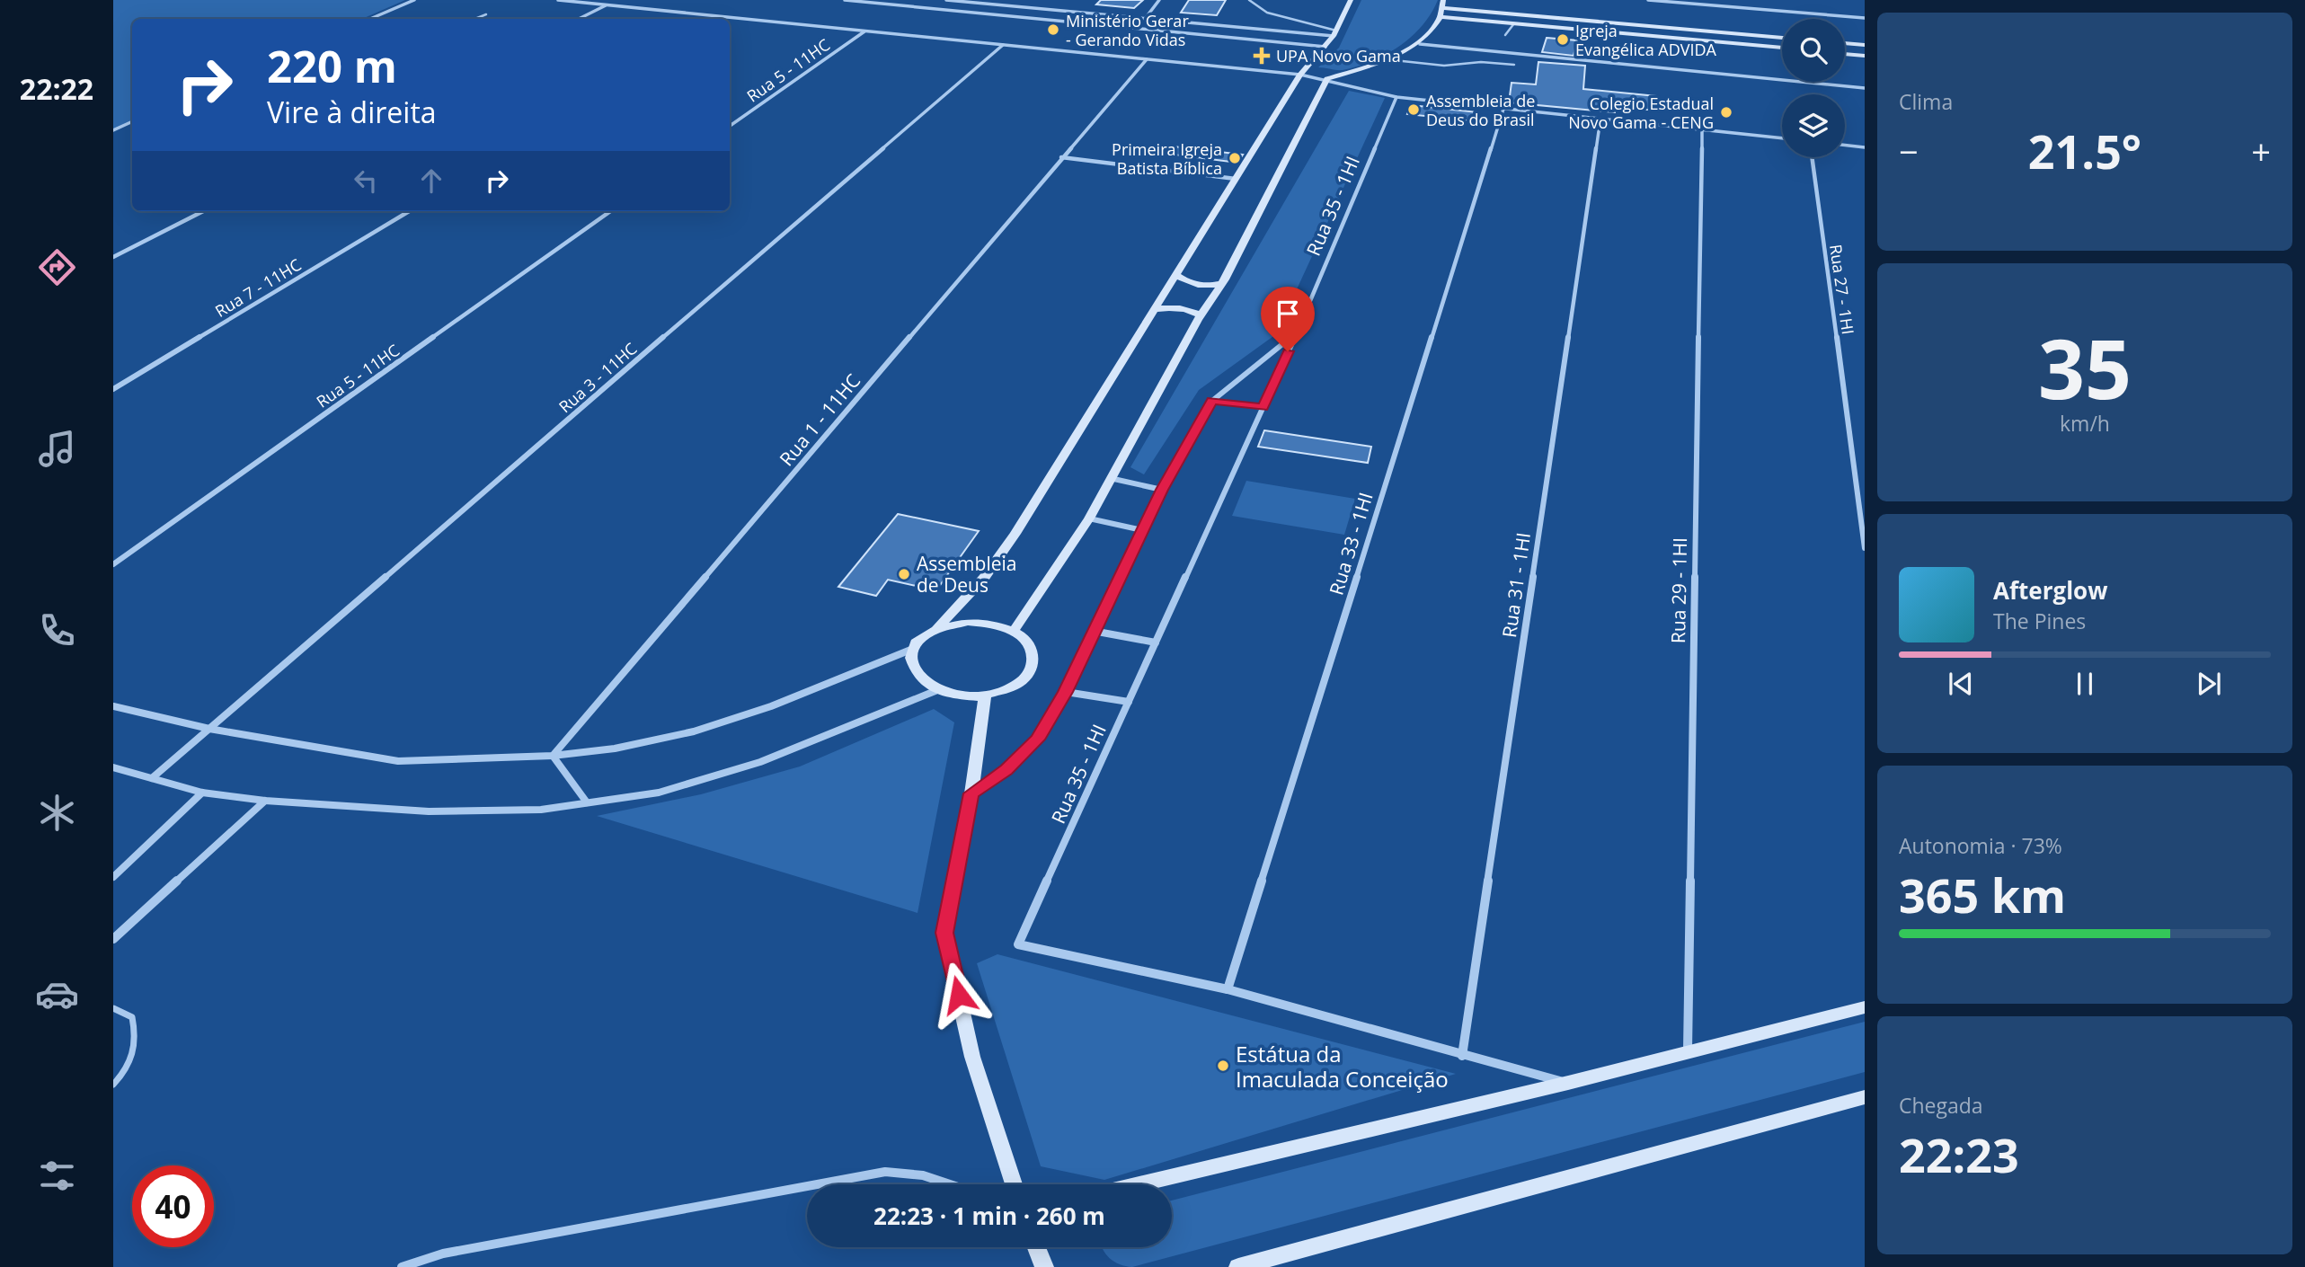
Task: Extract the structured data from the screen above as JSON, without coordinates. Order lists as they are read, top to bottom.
{
  "streets": {
    "street": [
      "Rua 5 - 11HC",
      "Rua 35 - 1HI",
      "Rua 7 - 11HC",
      "Rua 27 - 1HI",
      "Rua 3 - 11HC",
      "Rua 1 - 11HC",
      "Rua 33 - 1HI",
      "Rua 31 - 1HI",
      "Rua 29 - 1HI"
    ]
  },
  "crossings": [
    ["Rua 35 - 1HI", "Rua 33 - 1HI"],
    ["Rua 35 - 1HI", "Rua 31 - 1HI"]
  ],
  "places": {
    "other": [
      "Ministério Gerar - Gerando Vidas",
      "Igreja Evangélica ADVIDA",
      "Assembleia de Deus do Brasil",
      "Colegio Estadual Novo Gama - CENG",
      "Primeira Igreja Batista Bíblica",
      "Assembleia de Deus",
      "Estátua da Imaculada Conceição"
    ],
    "health": ["UPA Novo Gama"]
  },
  "page": {
    "tabs": "22:22",
    "tile": [
      "Clima",
      ["35", "km/h"],
      ["Autonomia · 73%", "365 km"],
      ["Chegada", "22:23"]
    ],
    "turn": ["220 m", "Vire à direita"],
    "heat": ["−", "21.5°", "+"],
    "song": ["Afterglow", "The Pines"],
    "limit": "40",
    "trip": "22:23 · 1 min · 260 m"
  }
}
